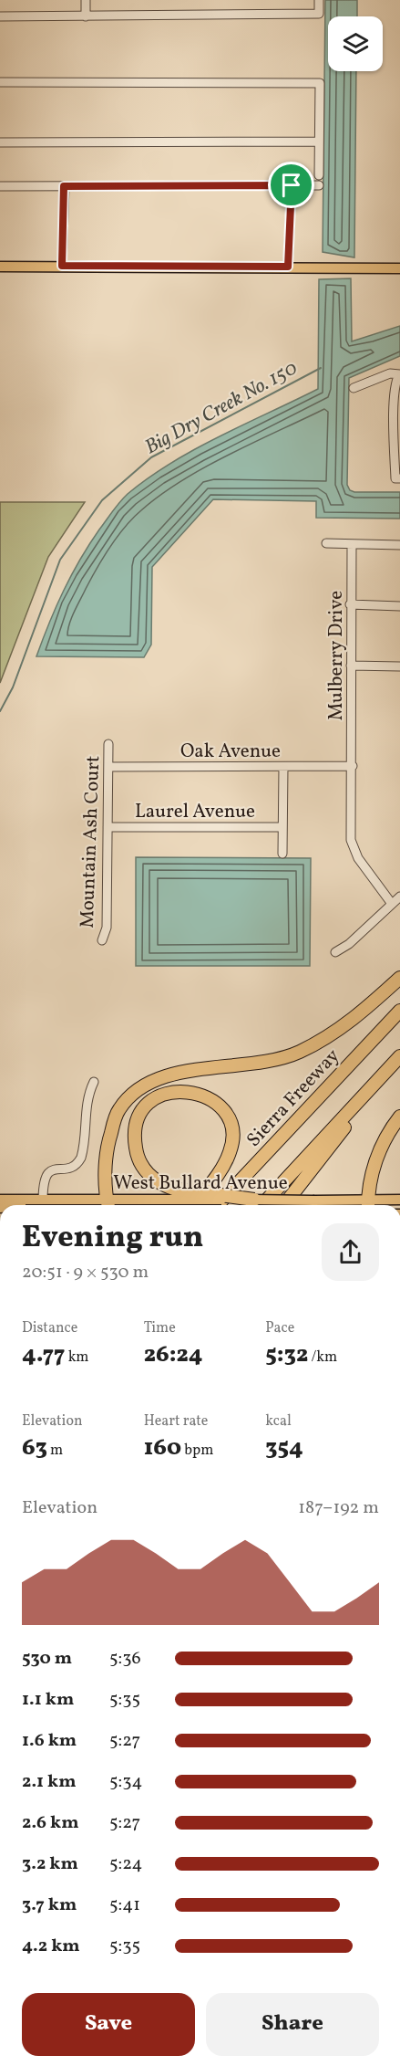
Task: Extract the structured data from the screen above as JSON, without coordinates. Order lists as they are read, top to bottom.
{
  "streets": {
    "highway": ["Sierra Freeway"],
    "main road": ["West Bullard Avenue"],
    "street": [
      "Mulberry Drive",
      "Oak Avenue",
      "Laurel Avenue",
      "Mountain Ash Court"
    ]
  },
  "crossings": [
    ["Mulberry Drive", "Oak Avenue"],
    ["Oak Avenue", "Mountain Ash Court"],
    ["Laurel Avenue", "Mountain Ash Court"]
  ],
  "water": ["Big Dry Creek No. 150"],
  "page": {
    "heading": ["Evening run", "20:51 · 9 × 530 m"],
    "stats": [
      ["Distance", "4.77 km"],
      ["Time", "26:24"],
      ["Pace", "5:32 /km"],
      ["Elevation", "63 m"],
      ["Heart rate", "160 bpm"],
      ["kcal", "354"]
    ],
    "chart": ["Elevation", "187–192 m"],
    "list": [
      {
        "name": "530 m",
        "note": "5:36"
      },
      {
        "name": "1.1 km",
        "note": "5:35"
      },
      {
        "name": "1.6 km",
        "note": "5:27"
      },
      {
        "name": "2.1 km",
        "note": "5:34"
      },
      {
        "name": "2.6 km",
        "note": "5:27"
      },
      {
        "name": "3.2 km",
        "note": "5:24"
      },
      {
        "name": "3.7 km",
        "note": "5:41"
      },
      {
        "name": "4.2 km",
        "note": "5:35"
      }
    ],
    "buttons": ["Save", "Share"]
  }
}
